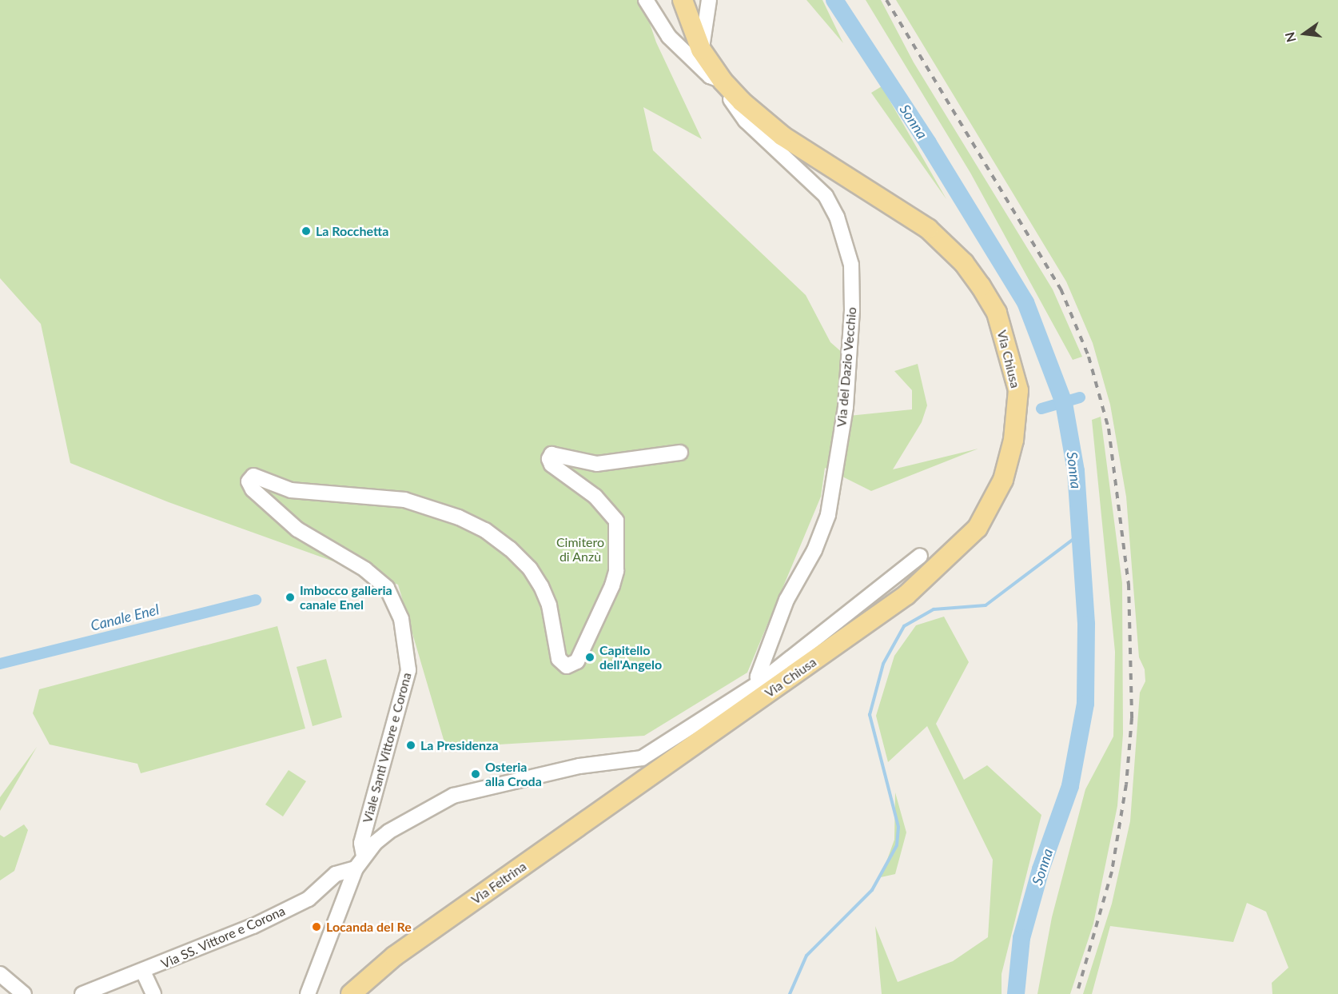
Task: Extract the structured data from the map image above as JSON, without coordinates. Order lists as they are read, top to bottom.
{
  "streets": {
    "main road": ["Via Chiusa", "Via Feltrina"],
    "street": ["Via del Dazio Vecchio", "Viale Santi Vittore e Corona", "Via SS. Vittore e Corona"]
  },
  "crossings": [
    ["Via Chiusa", "Via del Dazio Vecchio"],
    ["Via Chiusa", "Via Feltrina"]
  ],
  "water": ["Sonna", "Canale Enel"],
  "parks": ["Cimitero di Anzù"],
  "places": [
    "La Rocchetta",
    "Imbocco galleria canale Enel",
    "Capitello dell'Angelo",
    "La Presidenza",
    "Osteria alla Croda",
    "Locanda del Re"
  ],
  "north": "left"
}
